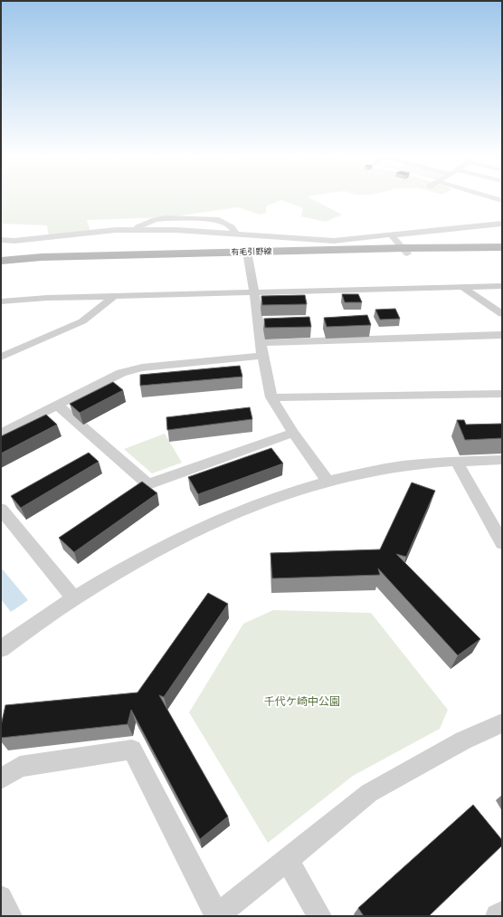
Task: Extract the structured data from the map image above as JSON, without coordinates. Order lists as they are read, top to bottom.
{
  "streets": {
    "main road": ["有毛引野線"]
  },
  "parks": ["千代ケ崎中公園"]
}
